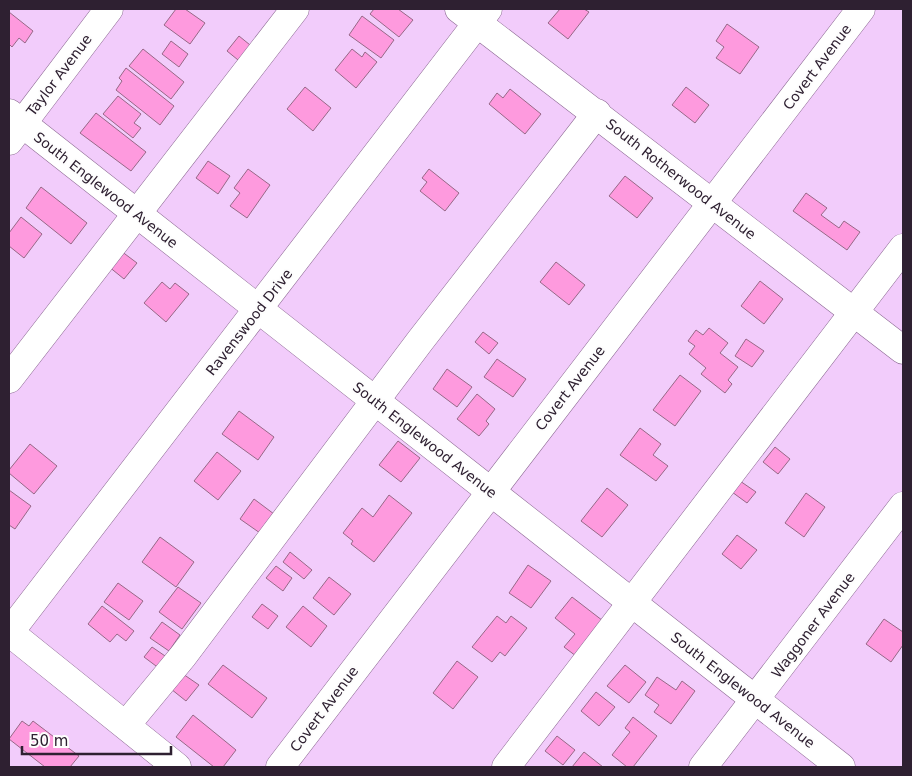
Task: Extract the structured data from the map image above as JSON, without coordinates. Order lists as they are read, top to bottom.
{
  "streets": {
    "street": [
      "Covert Avenue",
      "Taylor Avenue",
      "South Rotherwood Avenue",
      "South Englewood Avenue",
      "Ravenswood Drive",
      "Waggoner Avenue"
    ]
  },
  "crossings": [
    ["Covert Avenue", "South Rotherwood Avenue"],
    ["Covert Avenue", "South Englewood Avenue"],
    ["Taylor Avenue", "South Englewood Avenue"],
    ["South Rotherwood Avenue", "Ravenswood Drive"],
    ["South Englewood Avenue", "Ravenswood Drive"],
    ["South Englewood Avenue", "Waggoner Avenue"]
  ],
  "scale_bar": "50 m"
}
